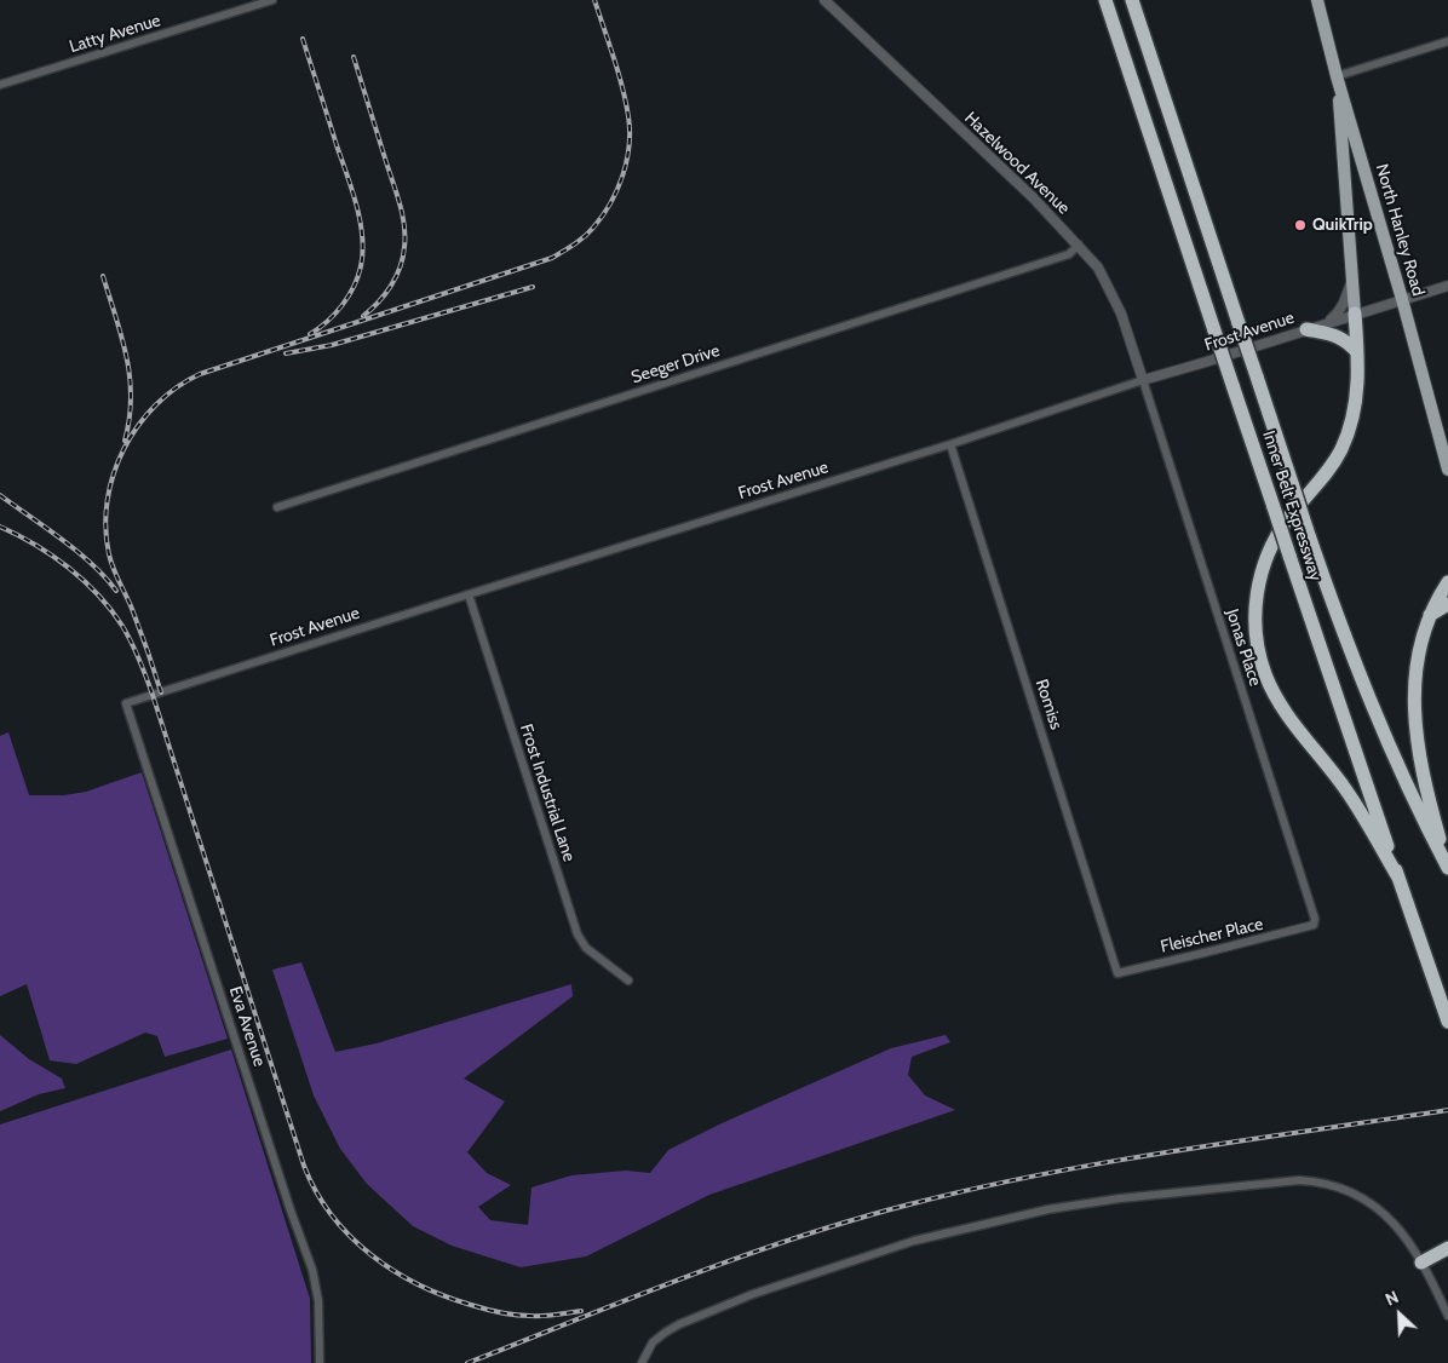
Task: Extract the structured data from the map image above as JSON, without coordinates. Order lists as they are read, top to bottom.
{
  "streets": {
    "highway": ["Inner Belt Expressway"],
    "main road": ["North Hanley Road"],
    "street": [
      "Latty Avenue",
      "Hazelwood Avenue",
      "Frost Avenue",
      "Seeger Drive",
      "Jonas Place",
      "Romiss",
      "Frost Industrial Lane",
      "Fleischer Place",
      "Eva Avenue"
    ]
  },
  "crossings": [
    ["Hazelwood Avenue", "Frost Avenue"],
    ["Hazelwood Avenue", "Seeger Drive"],
    ["Hazelwood Avenue", "Jonas Place"],
    ["North Hanley Road", "Frost Avenue"],
    ["Frost Avenue", "Jonas Place"],
    ["Frost Avenue", "Romiss"],
    ["Frost Avenue", "Frost Industrial Lane"],
    ["Frost Avenue", "Eva Avenue"],
    ["Jonas Place", "Fleischer Place"],
    ["Romiss", "Fleischer Place"]
  ],
  "places": ["QuikTrip"],
  "north": "top left"
}
